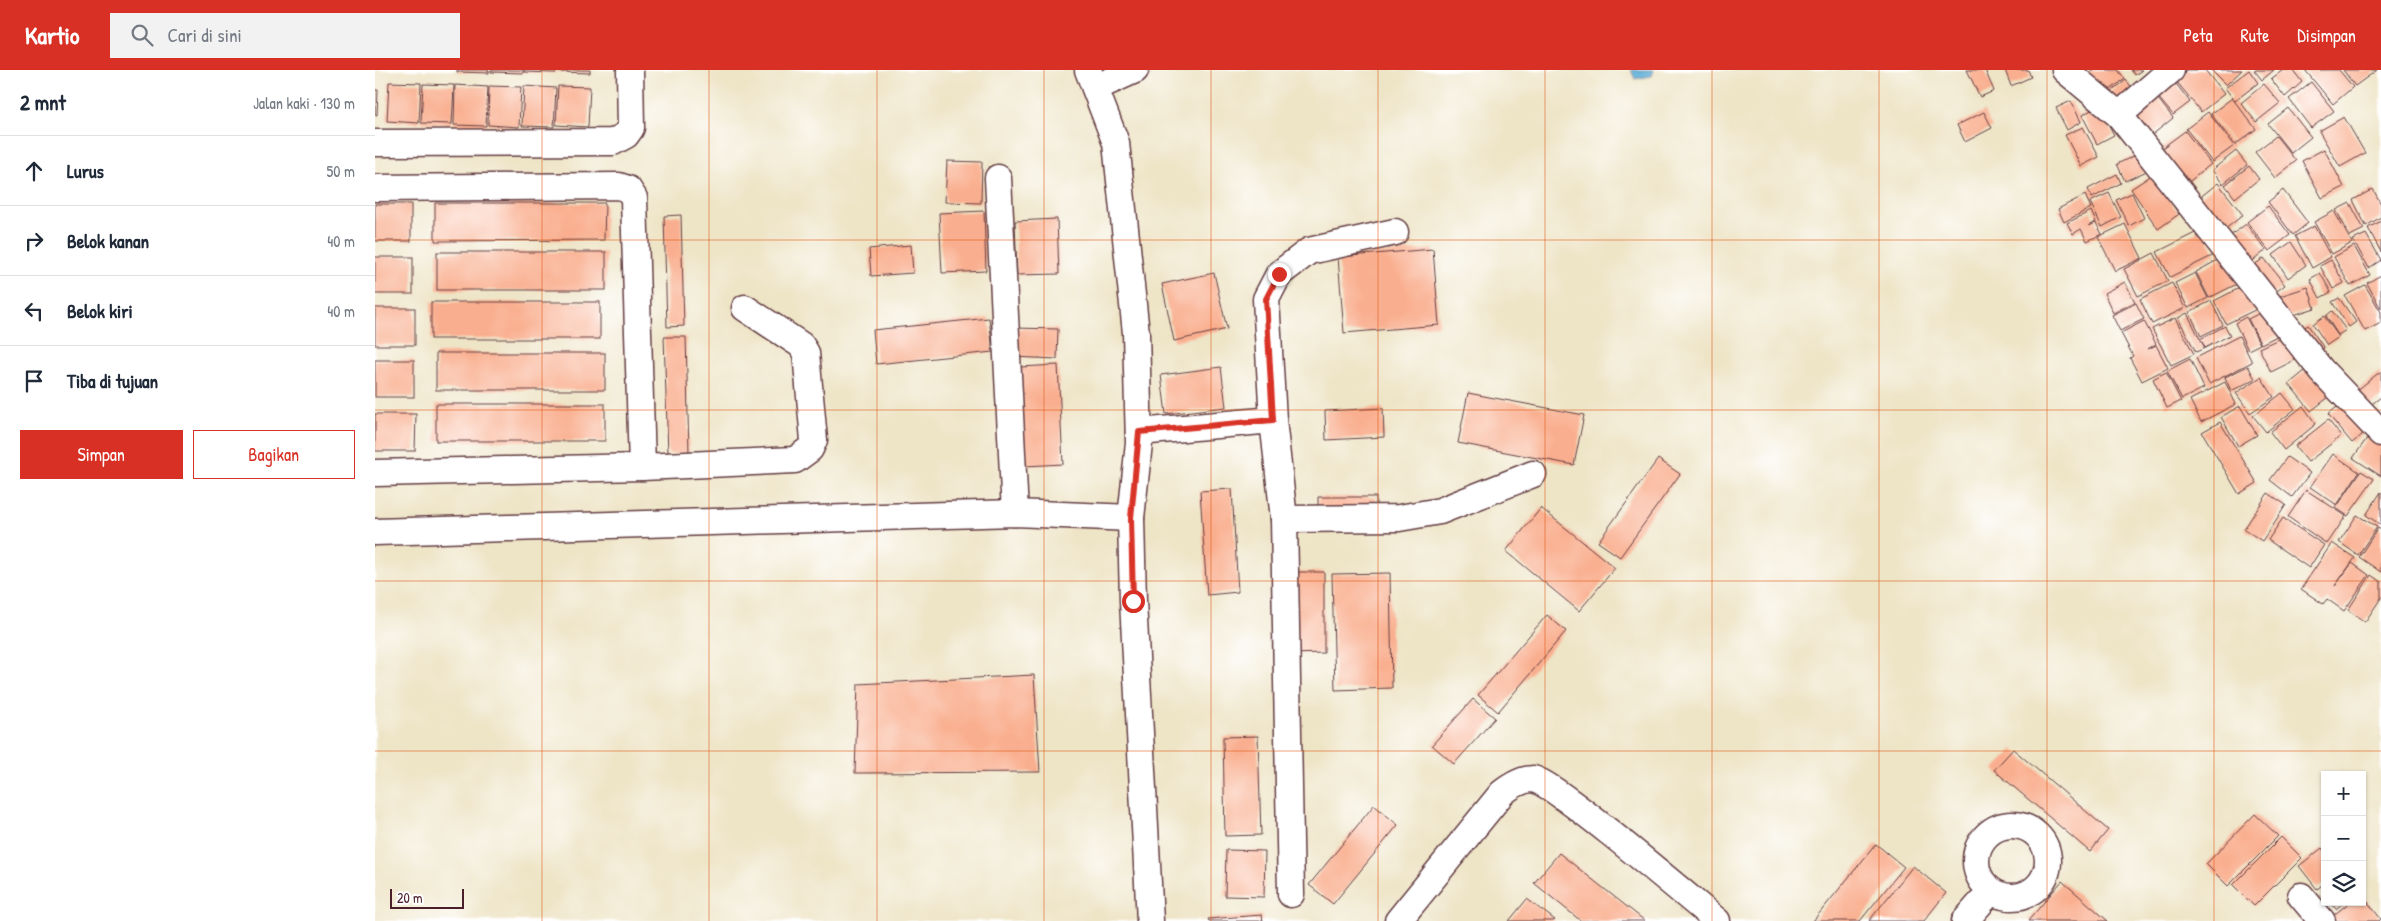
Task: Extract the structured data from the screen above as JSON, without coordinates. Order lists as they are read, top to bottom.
{
  "scale_bar": "20 m",
  "page": {
    "header": "Kartio",
    "search": "Cari di sini",
    "nav": ["Peta", "Rute", "Disimpan"],
    "heading": ["2 mnt", "Jalan kaki · 130 m"],
    "list": [
      ["Lurus", "50 m"],
      ["Belok kanan", "40 m"],
      ["Belok kiri", "40 m"],
      "Tiba di tujuan"
    ],
    "buttons": ["Simpan", "Bagikan"],
    "map_buttons": ["+", "−"],
    "scale": "20 m"
  }
}
